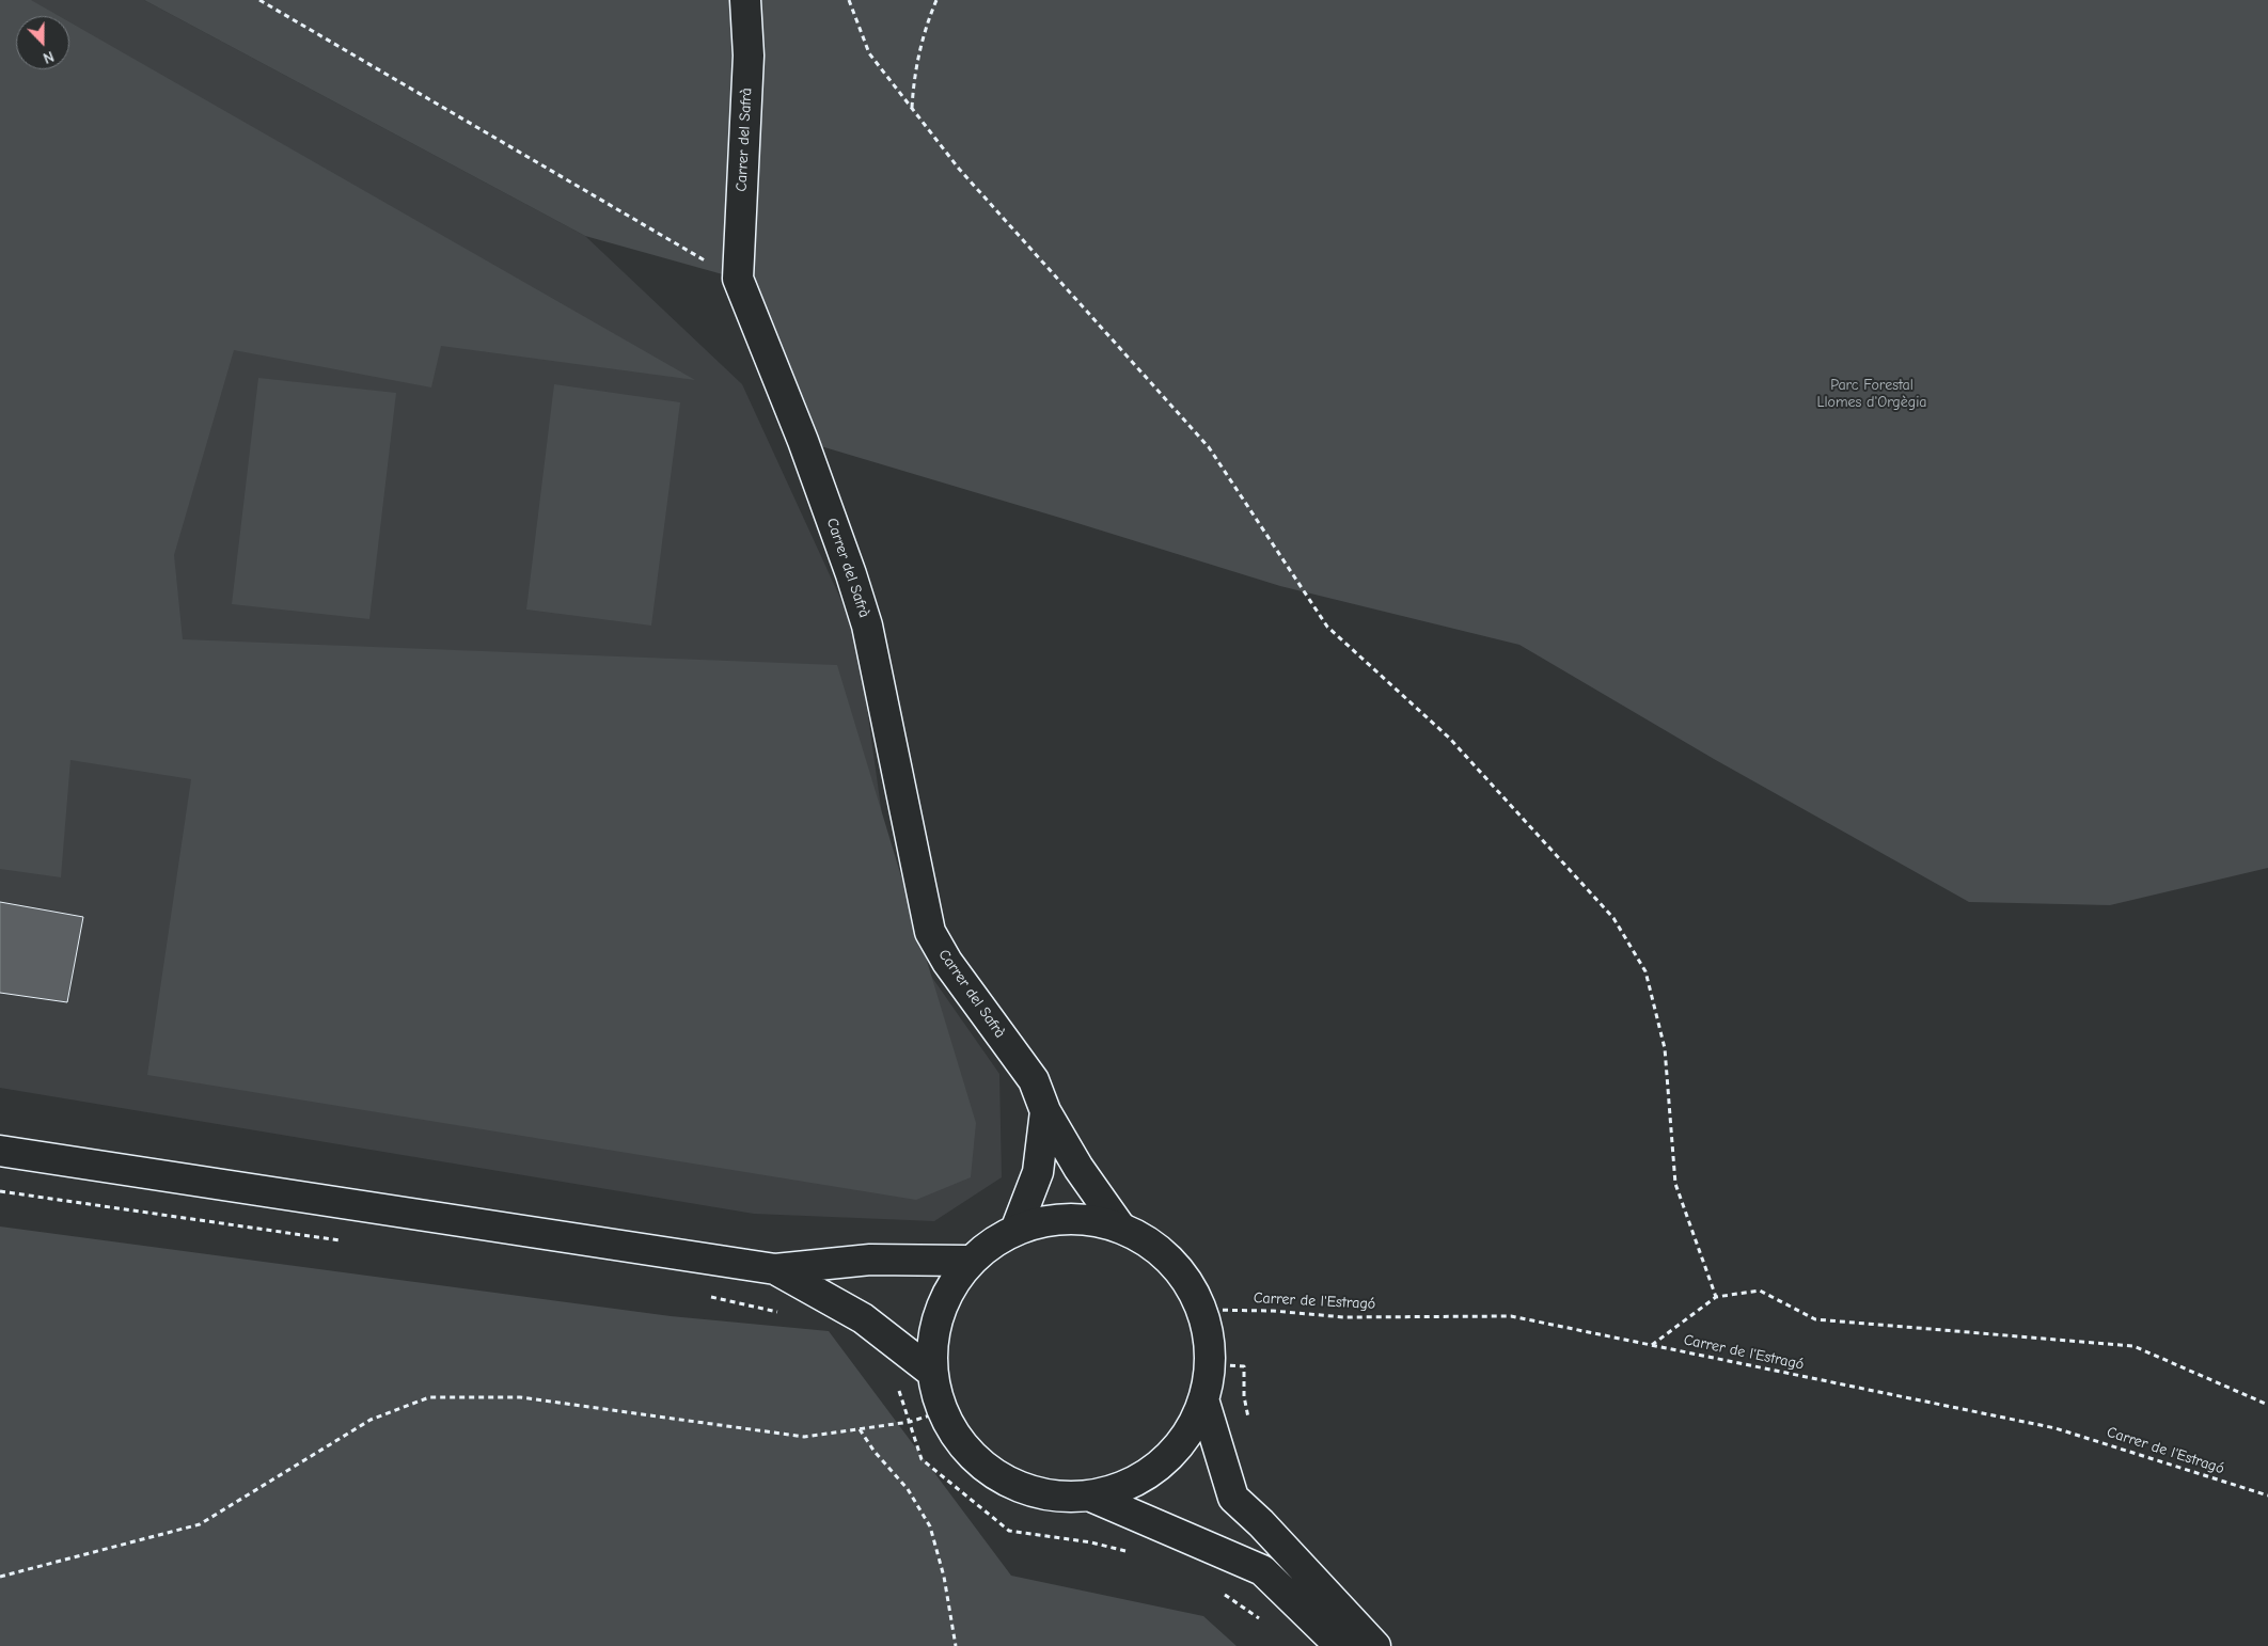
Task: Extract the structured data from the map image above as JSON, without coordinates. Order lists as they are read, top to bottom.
{
  "streets": {
    "main road": ["Carrer del Safrà"],
    "path": ["Carrer de l'Estragó"]
  },
  "parks": ["Parc Forestal Llomes d'Orgègia"],
  "north": "bottom"
}
